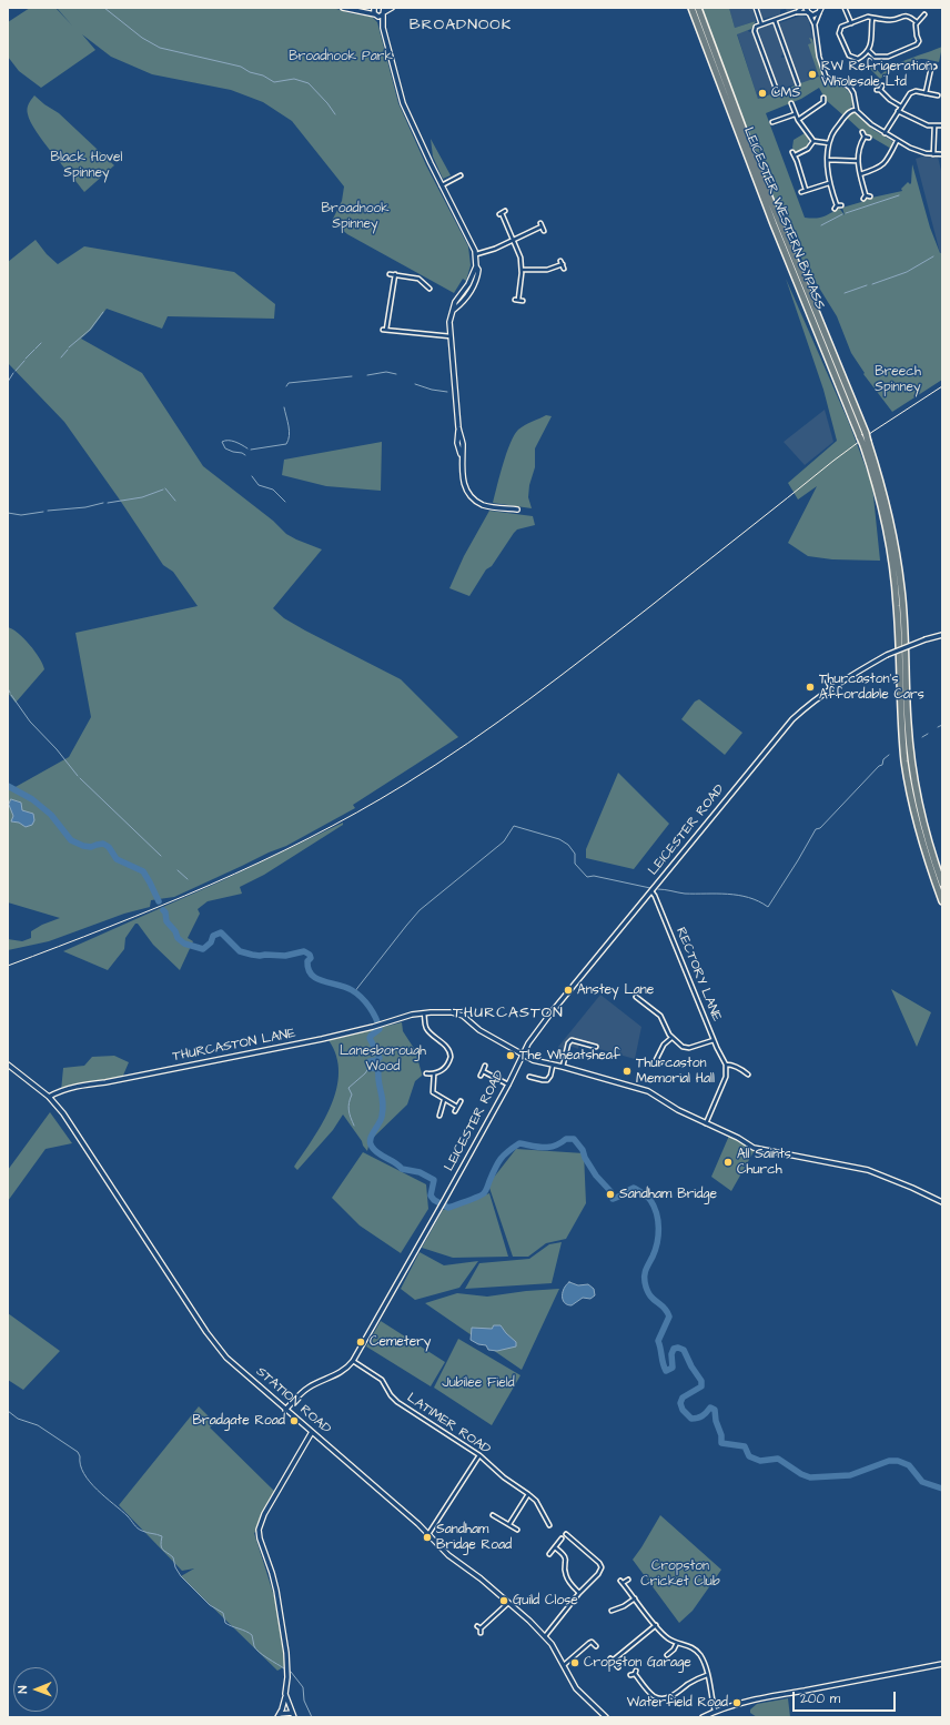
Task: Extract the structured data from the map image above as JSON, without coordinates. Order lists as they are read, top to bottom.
{
  "streets": {
    "highway": ["LEICESTER WESTERN BYPASS"],
    "street": [
      "LEICESTER ROAD",
      "RECTORY LANE",
      "THURCASTON LANE",
      "STATION ROAD",
      "LATIMER ROAD"
    ]
  },
  "crossings": [
    ["LEICESTER ROAD", "RECTORY LANE"],
    ["LEICESTER ROAD", "THURCASTON LANE"],
    ["LEICESTER ROAD", "STATION ROAD"],
    ["LEICESTER ROAD", "LATIMER ROAD"],
    ["THURCASTON LANE", "STATION ROAD"]
  ],
  "districts": ["BROADNOOK", "THURCASTON"],
  "parks": [
    "Broadnook Park",
    "Black Hovel Spinney",
    "Broadnook Spinney",
    "Breech Spinney",
    "Lanesborough Wood",
    "Jubilee Field",
    "Cropston Cricket Club"
  ],
  "places": [
    "RW Refrigeration Wholesale Ltd",
    "CMS",
    "Thurcaston's Affordable Cars",
    "Anstey Lane",
    "The Wheatsheaf",
    "Thurcaston Memorial Hall",
    "All Saints Church",
    "Sandham Bridge",
    "Cemetery",
    "Bradgate Road",
    "Sandham Bridge Road",
    "Guild Close",
    "Cropston Garage",
    "Waterfield Road"
  ],
  "scale_bar": "200 m",
  "north": "left"
}
